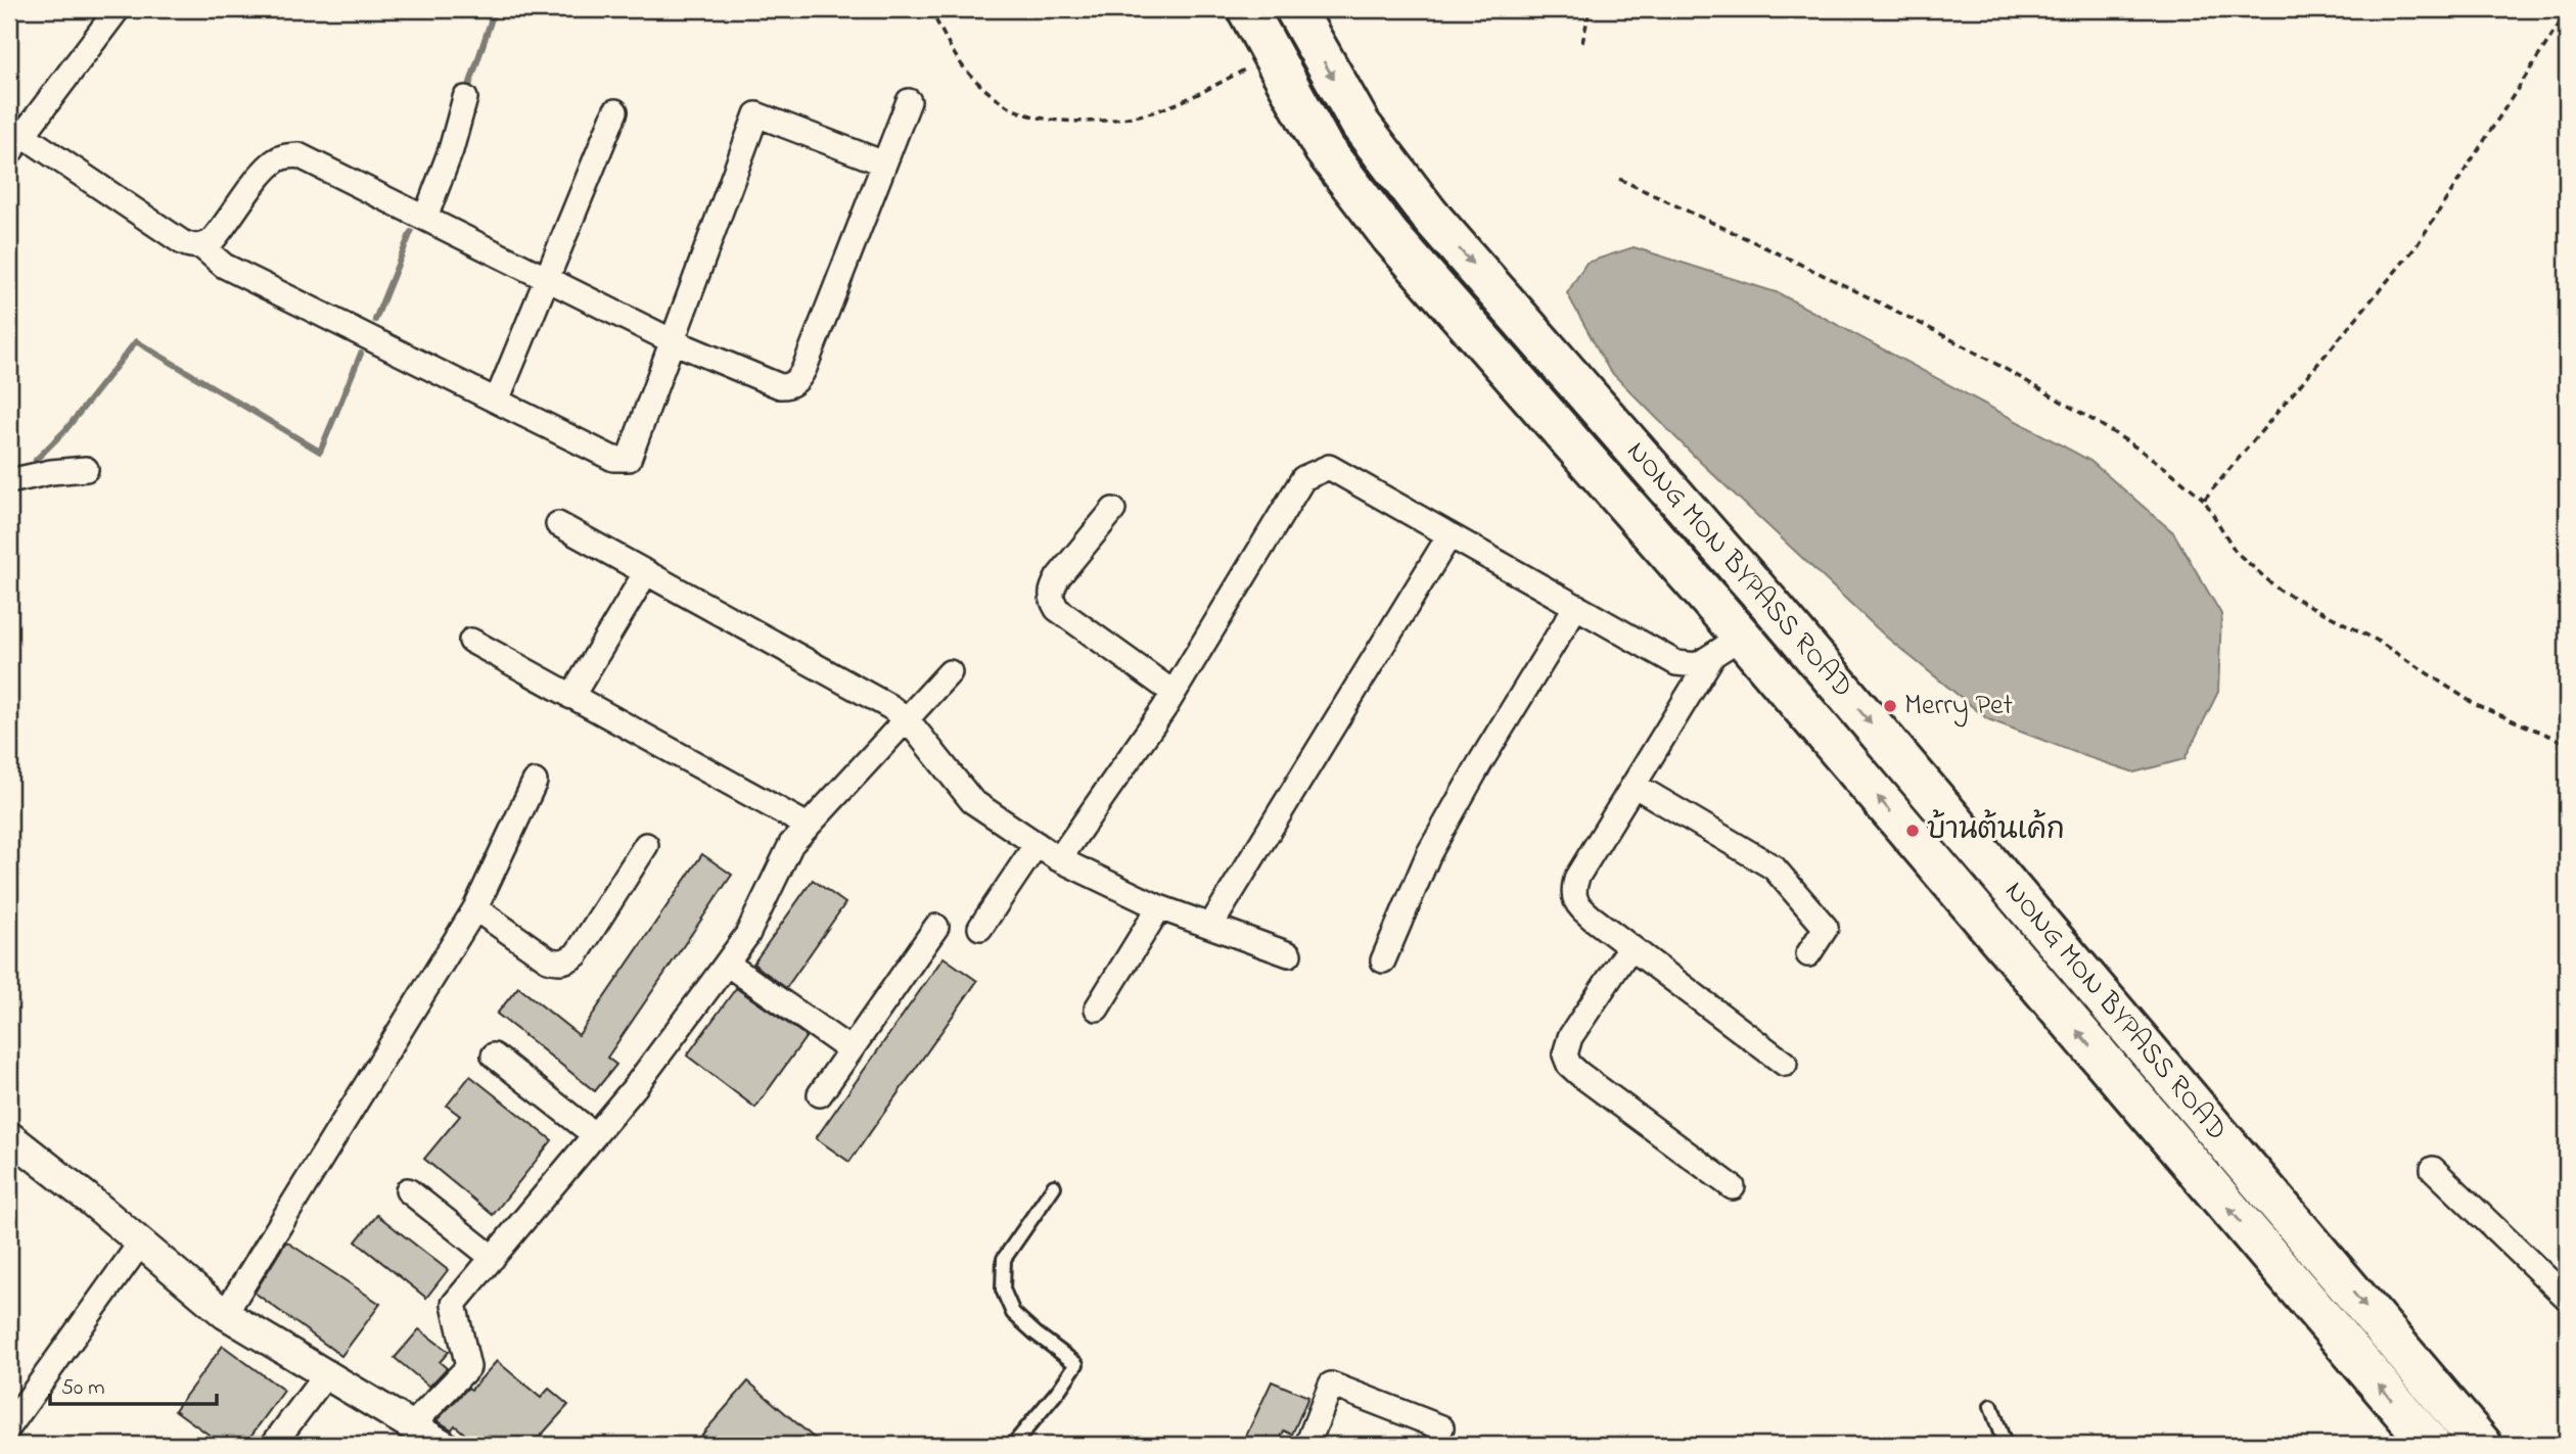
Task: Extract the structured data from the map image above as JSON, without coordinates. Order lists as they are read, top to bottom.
{
  "streets": {
    "highway": ["NONG MON BYPASS ROAD"]
  },
  "places": ["Merry Pet", "บ้านต้นเค้ก"],
  "scale_bar": "50 m"
}
